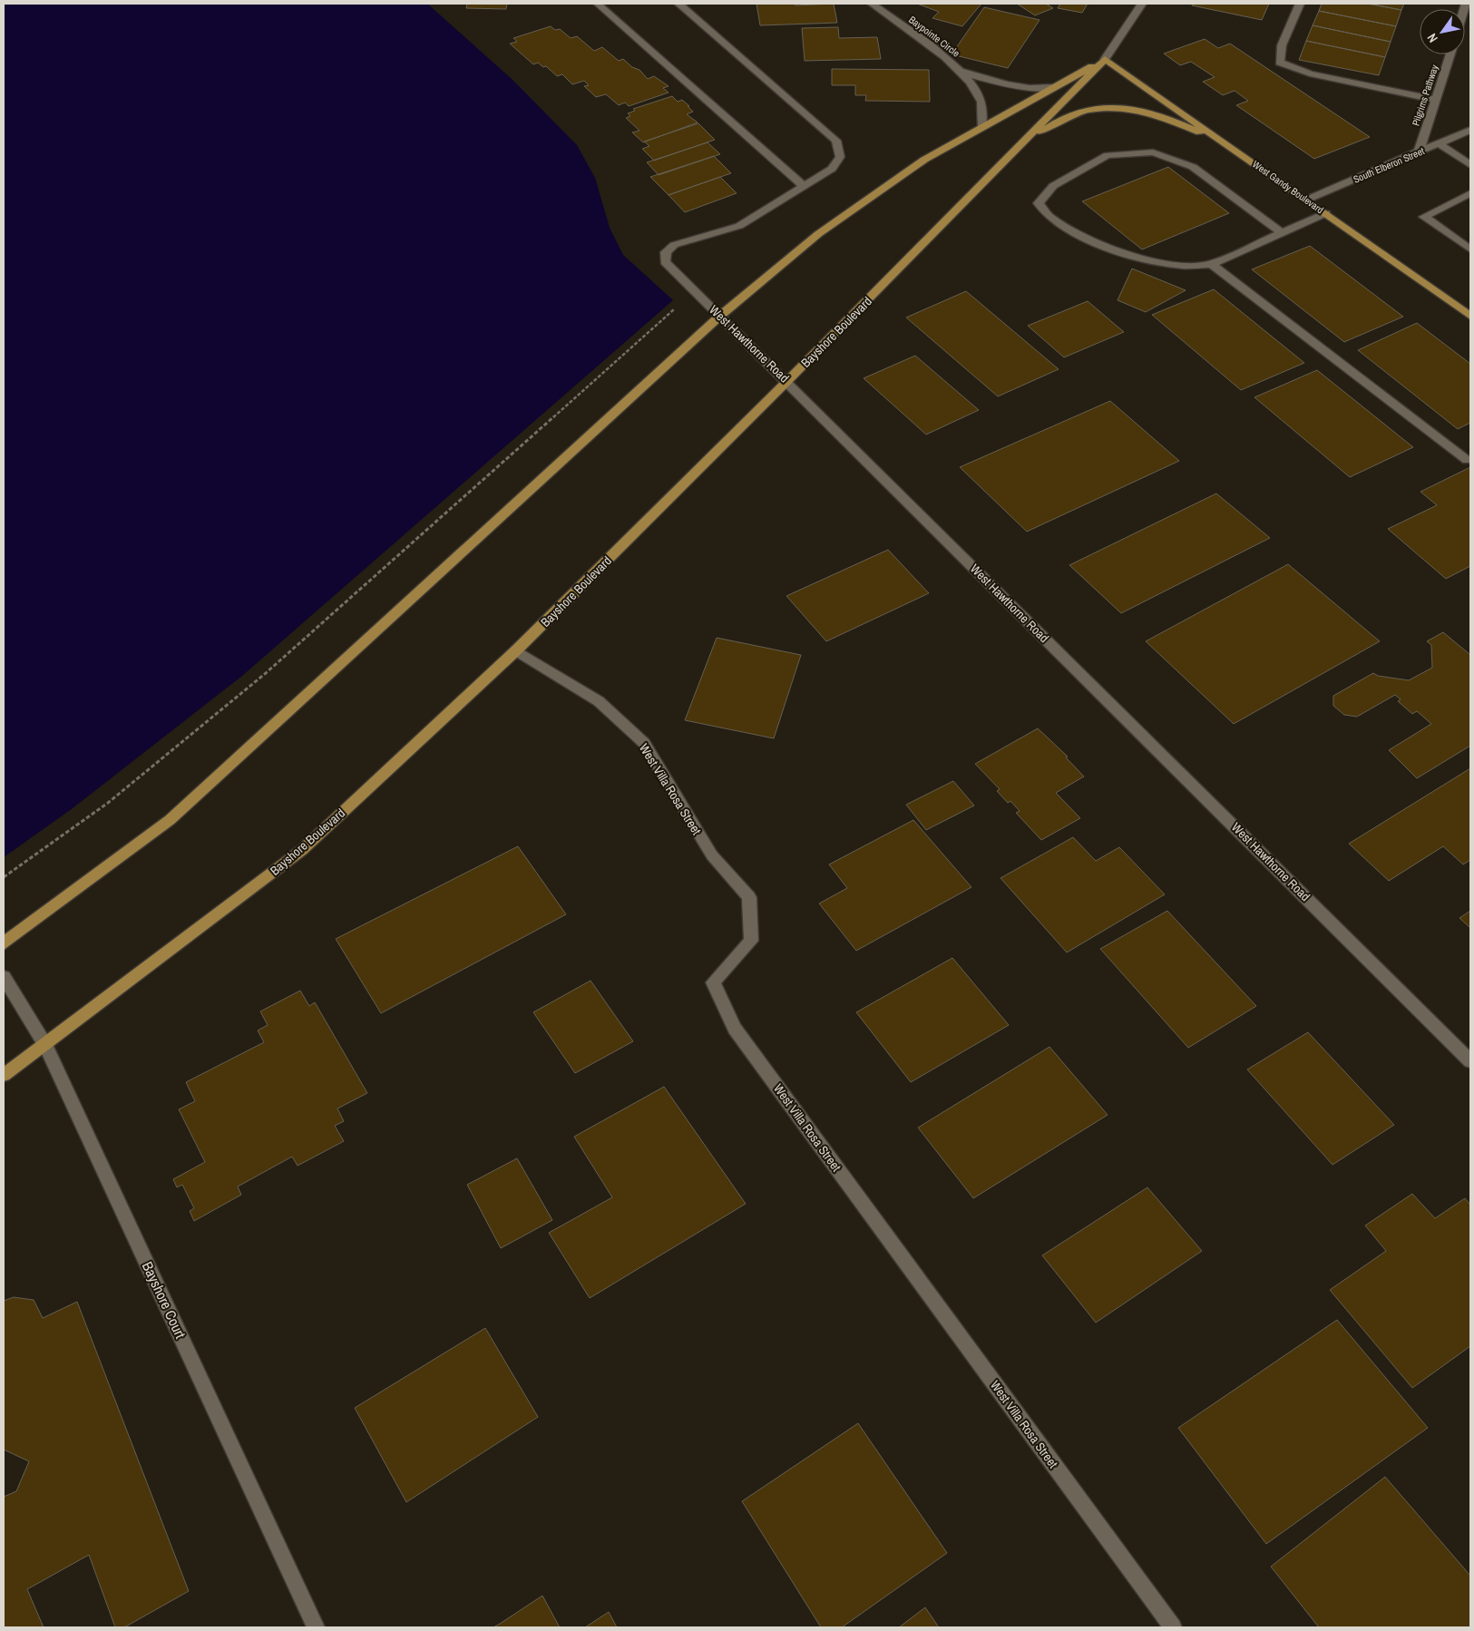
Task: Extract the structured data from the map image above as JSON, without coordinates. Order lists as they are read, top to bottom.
{
  "streets": {
    "main road": ["West Gandy Boulevard", "Bayshore Boulevard"],
    "street": [
      "Baypointe Circle",
      "Pilgrims Pathway",
      "South Elberon Street",
      "West Hawthorne Road",
      "West Villa Rosa Street",
      "Bayshore Court"
    ]
  },
  "crossings": [
    ["Baypointe Circle", "Bayshore Boulevard"],
    ["Pilgrims Pathway", "South Elberon Street"],
    ["South Elberon Street", "West Gandy Boulevard"],
    ["West Gandy Boulevard", "Bayshore Boulevard"],
    ["Bayshore Boulevard", "West Hawthorne Road"],
    ["Bayshore Boulevard", "West Villa Rosa Street"],
    ["Bayshore Boulevard", "Bayshore Court"]
  ],
  "north": "bottom left"
}
